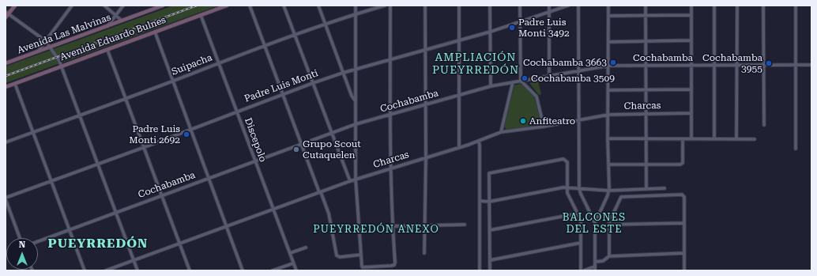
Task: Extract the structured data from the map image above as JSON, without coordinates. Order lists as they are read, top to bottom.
{
  "streets": {
    "main road": ["Avenida Las Malvinas", "Avenida Eduardo Bulnes"],
    "street": [
      "Cochabamba",
      "Suipacha",
      "Padre Luis Monti",
      "Charcas",
      "Discepolo"
    ]
  },
  "crossings": [
    ["Avenida Eduardo Bulnes", "Discepolo"],
    ["Cochabamba", "Discepolo"],
    ["Suipacha", "Discepolo"],
    ["Padre Luis Monti", "Discepolo"],
    ["Charcas", "Discepolo"]
  ],
  "districts": [
    "AMPLIACIÓN PUEYRREDÓN",
    "BALCONES DEL ESTE",
    "PUEYRREDÓN ANEXO",
    "PUEYRREDÓN"
  ],
  "places": [
    "Padre Luis Monti 3492",
    "Cochabamba 3663",
    "Cochabamba 3955",
    "Cochabamba 3509",
    "Anfiteatro",
    "Padre Luis Monti 2692",
    "Grupo Scout Cutaquelen"
  ],
  "north": "top"
}
